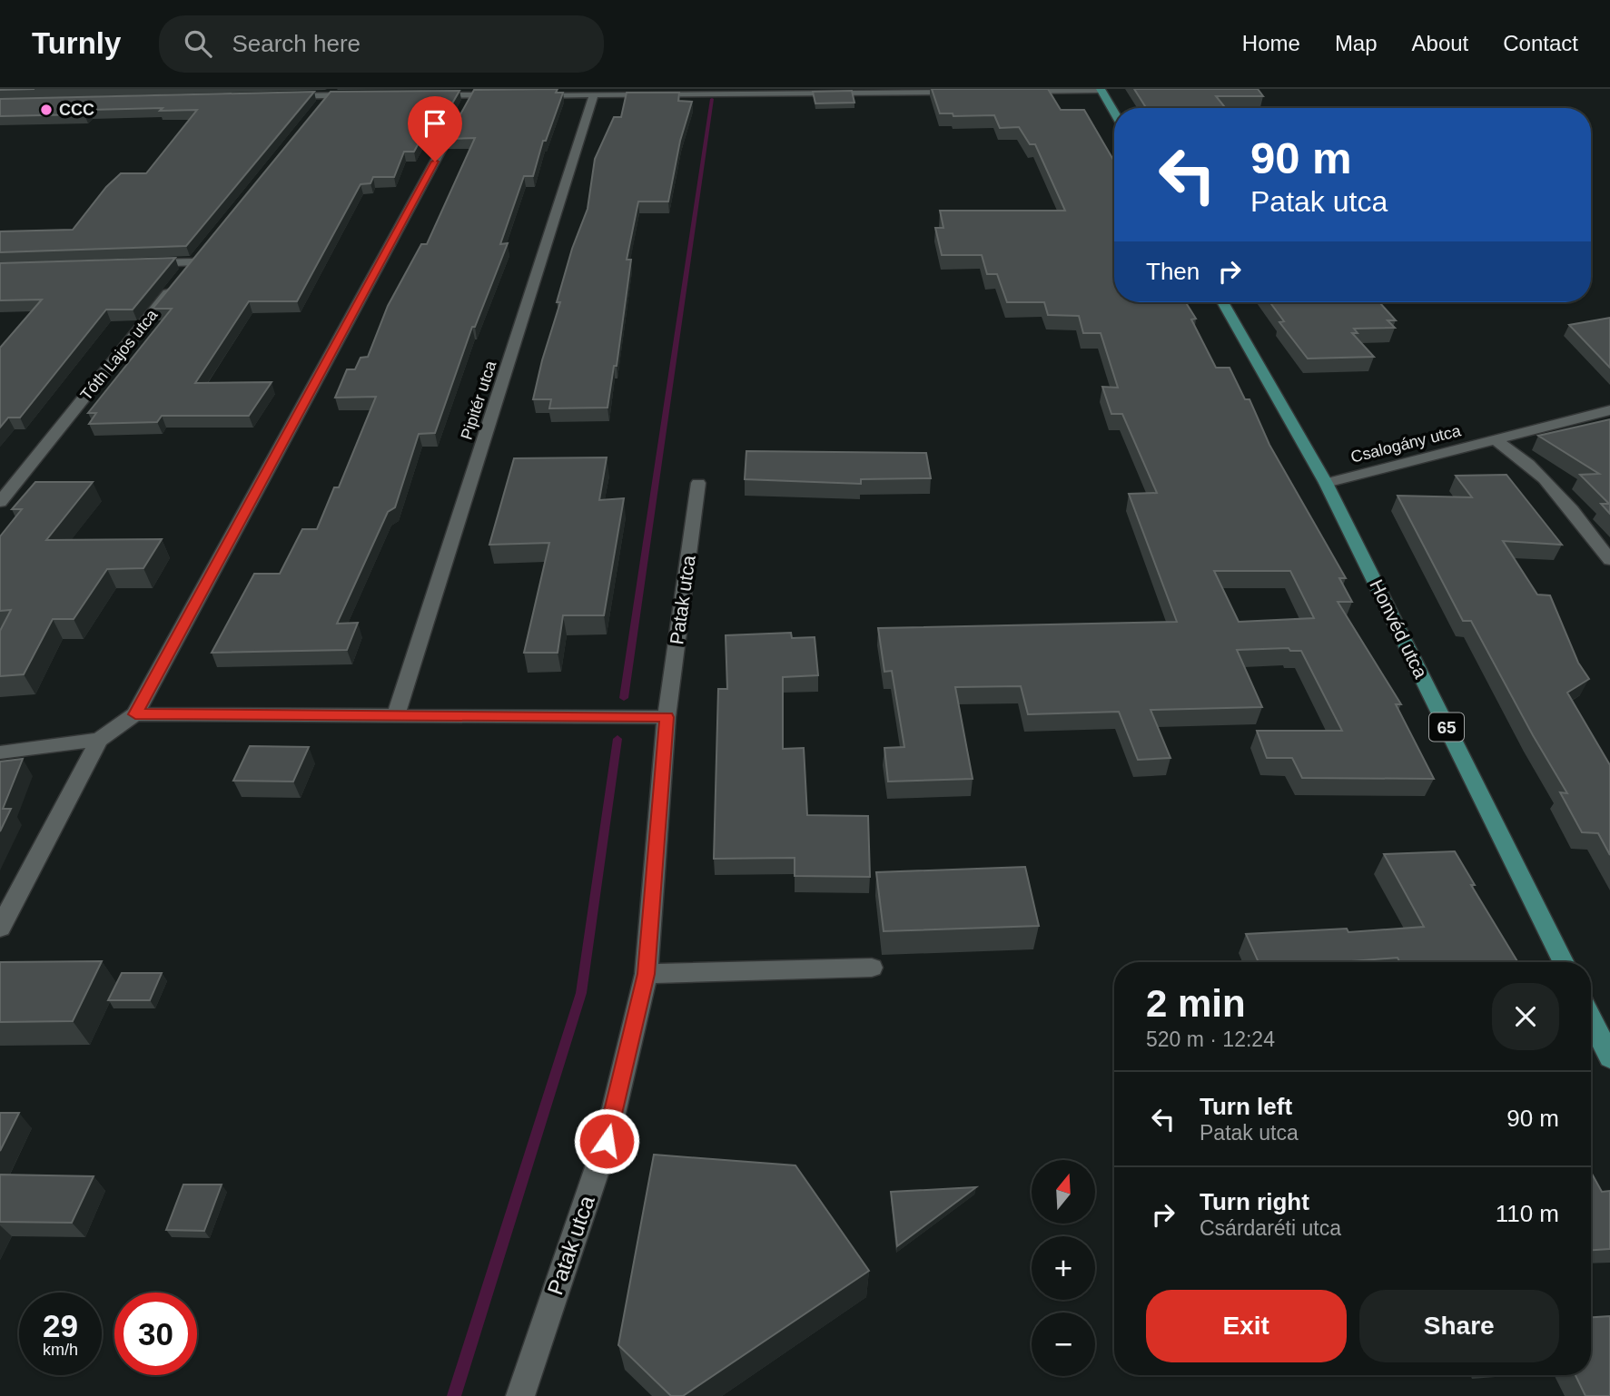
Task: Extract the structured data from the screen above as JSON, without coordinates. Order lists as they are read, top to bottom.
{
  "streets": {
    "main road": ["Honvéd utca", "65"],
    "street": [
      "Tóth Lajos utca",
      "Pipitér utca",
      "Csalogány utca",
      "Patak utca"
    ]
  },
  "crossings": [
    ["Csalogány utca", "Honvéd utca"]
  ],
  "places": ["CCC"],
  "north": "top",
  "page": {
    "header": "Turnly",
    "search": "Search here",
    "nav": [
      "Home",
      "Map",
      "About",
      "Contact"
    ],
    "turn": ["90 m", "Patak utca"],
    "then": "Then",
    "heading": ["2 min", "520 m · 12:24"],
    "list": [
      {
        "name": "Turn left",
        "note": "Patak utca",
        "value": "90 m"
      },
      {
        "name": "Turn right",
        "note": "Csárdaréti utca",
        "value": "110 m"
      }
    ],
    "map_buttons": ["+", "−"],
    "buttons": ["Exit", "Share"],
    "speed": "29 km/h",
    "limit": "30"
  }
}
